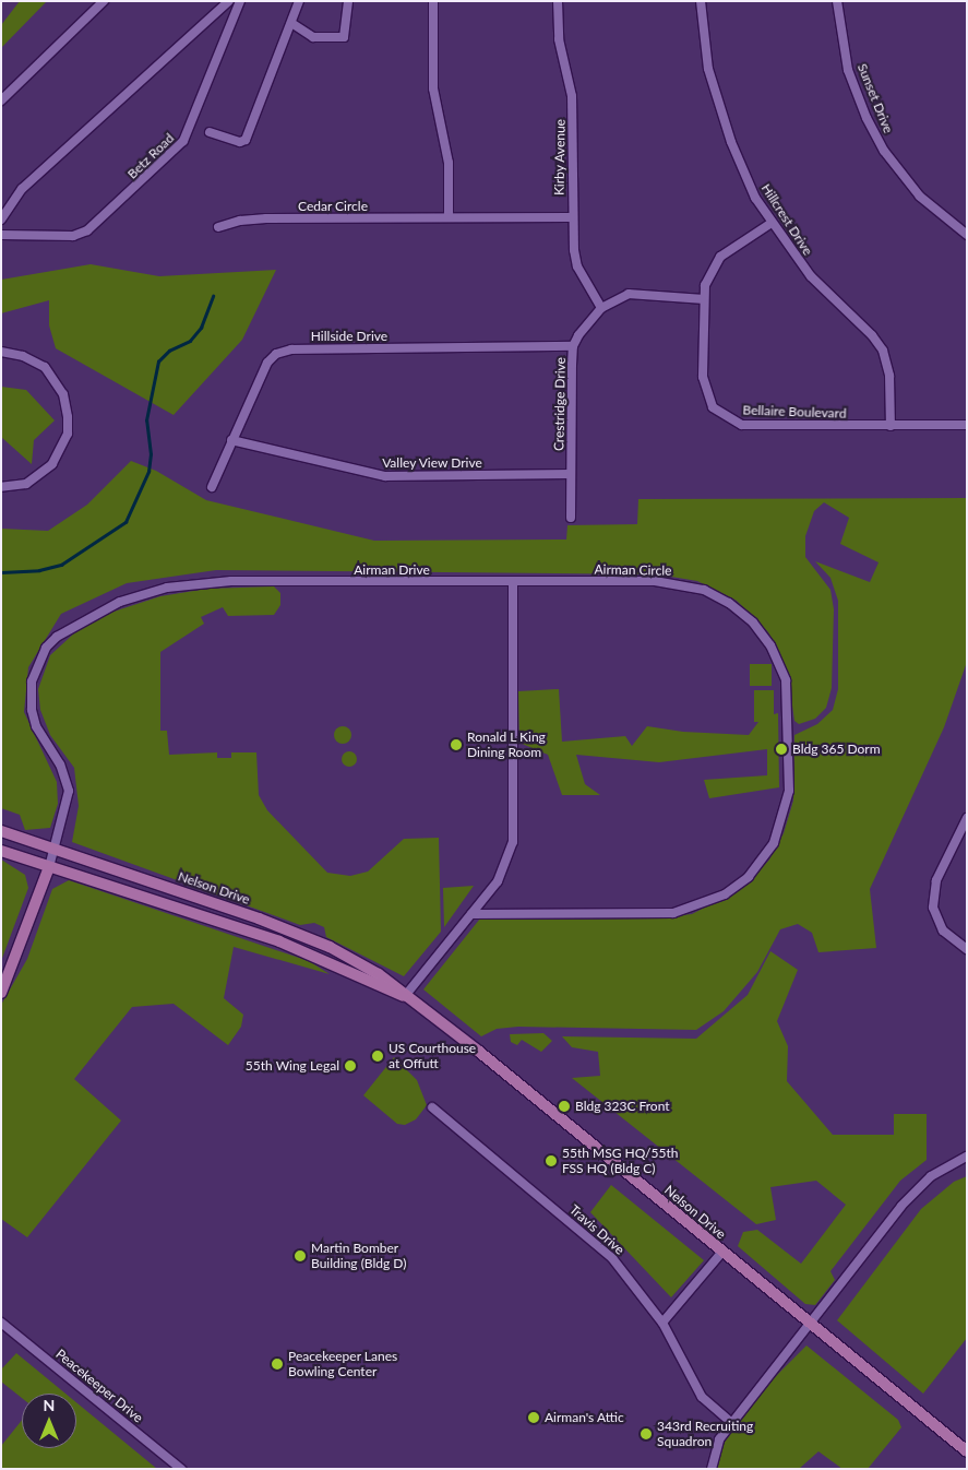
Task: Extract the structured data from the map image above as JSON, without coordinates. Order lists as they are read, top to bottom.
{
  "streets": {
    "street": [
      "Sunset Drive",
      "Betz Road",
      "Kirby Avenue",
      "Cedar Circle",
      "Hillcrest Drive",
      "Hillside Drive",
      "Crestridge Drive",
      "Bellaire Boulevard",
      "Valley View Drive",
      "Airman Drive",
      "Airman Circle",
      "Nelson Drive",
      "Travis Drive",
      "Peacekeeper Drive"
    ]
  },
  "crossings": [
    ["Kirby Avenue", "Cedar Circle"],
    ["Kirby Avenue", "Crestridge Drive"],
    ["Hillcrest Drive", "Bellaire Boulevard"],
    ["Hillside Drive", "Crestridge Drive"],
    ["Hillside Drive", "Valley View Drive"],
    ["Crestridge Drive", "Bellaire Boulevard"],
    ["Crestridge Drive", "Valley View Drive"],
    ["Airman Drive", "Airman Circle"],
    ["Airman Drive", "Nelson Drive"]
  ],
  "places": [
    "Ronald L King Dining Room",
    "Bldg 365 Dorm",
    "US Courthouse at Offutt",
    "55th Wing Legal",
    "Bldg 323C Front",
    "55th MSG HQ/55th FSS HQ (Bldg C)",
    "Martin Bomber Building (Bldg D)",
    "Peacekeeper Lanes Bowling Center",
    "Airman's Attic",
    "343rd Recruiting Squadron"
  ],
  "north": "top"
}
